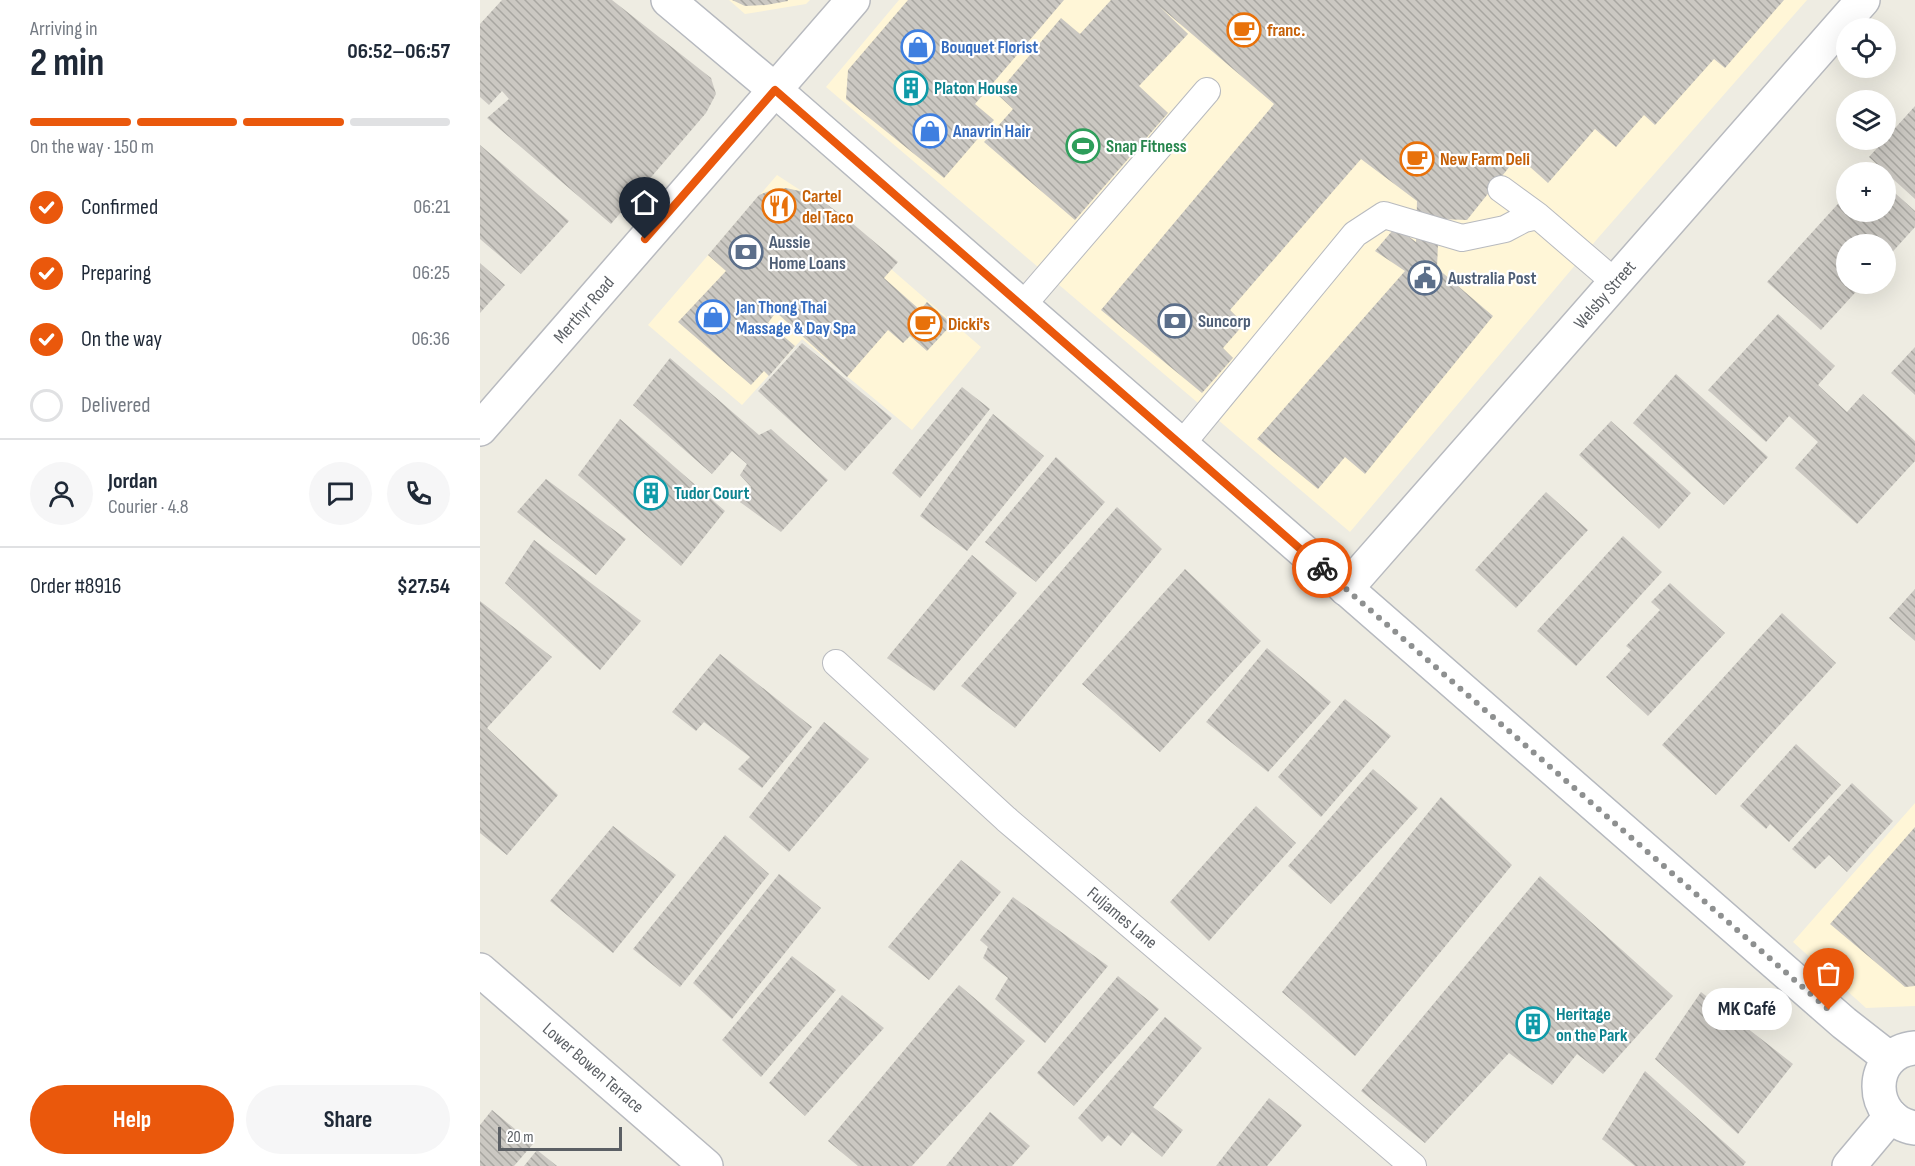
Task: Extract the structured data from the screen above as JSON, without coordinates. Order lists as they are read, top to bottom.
{
  "streets": {
    "street": ["Welsby Street", "Merthyr Road", "Lower Bowen Terrace"],
    "lane": ["Fuljames Lane"]
  },
  "places": {
    "cafe": ["franc.", "New Farm Deli", "Dicki's"],
    "shop": ["Bouquet Florist", "Anavrin Hair", "Jan Thong Thai Massage & Day Spa"],
    "building": ["Platon House", "Tudor Court", "Heritage on the Park"],
    "sports": ["Snap Fitness"],
    "restaurant": ["Cartel del Taco"],
    "bank": ["Aussie Home Loans", "Suncorp"],
    "public building": ["Australia Post"],
    "other": ["MK Café"]
  },
  "scale_bar": "20 m",
  "page": {
    "heading": ["2 min", "Arriving in", "06:52–06:57"],
    "panel": [
      "Jordan",
      "Courier · 4.8",
      "Order #8916",
      "$27.54"
    ],
    "map_buttons": ["+", "−"],
    "bar": "On the way · 150 m",
    "list": [
      ["Confirmed", "06:21"],
      ["Preparing", "06:25"],
      ["On the way", "06:36"],
      "Delivered"
    ],
    "bubble": "MK Café",
    "buttons": ["Help", "Share"],
    "scale": "20 m"
  }
}
